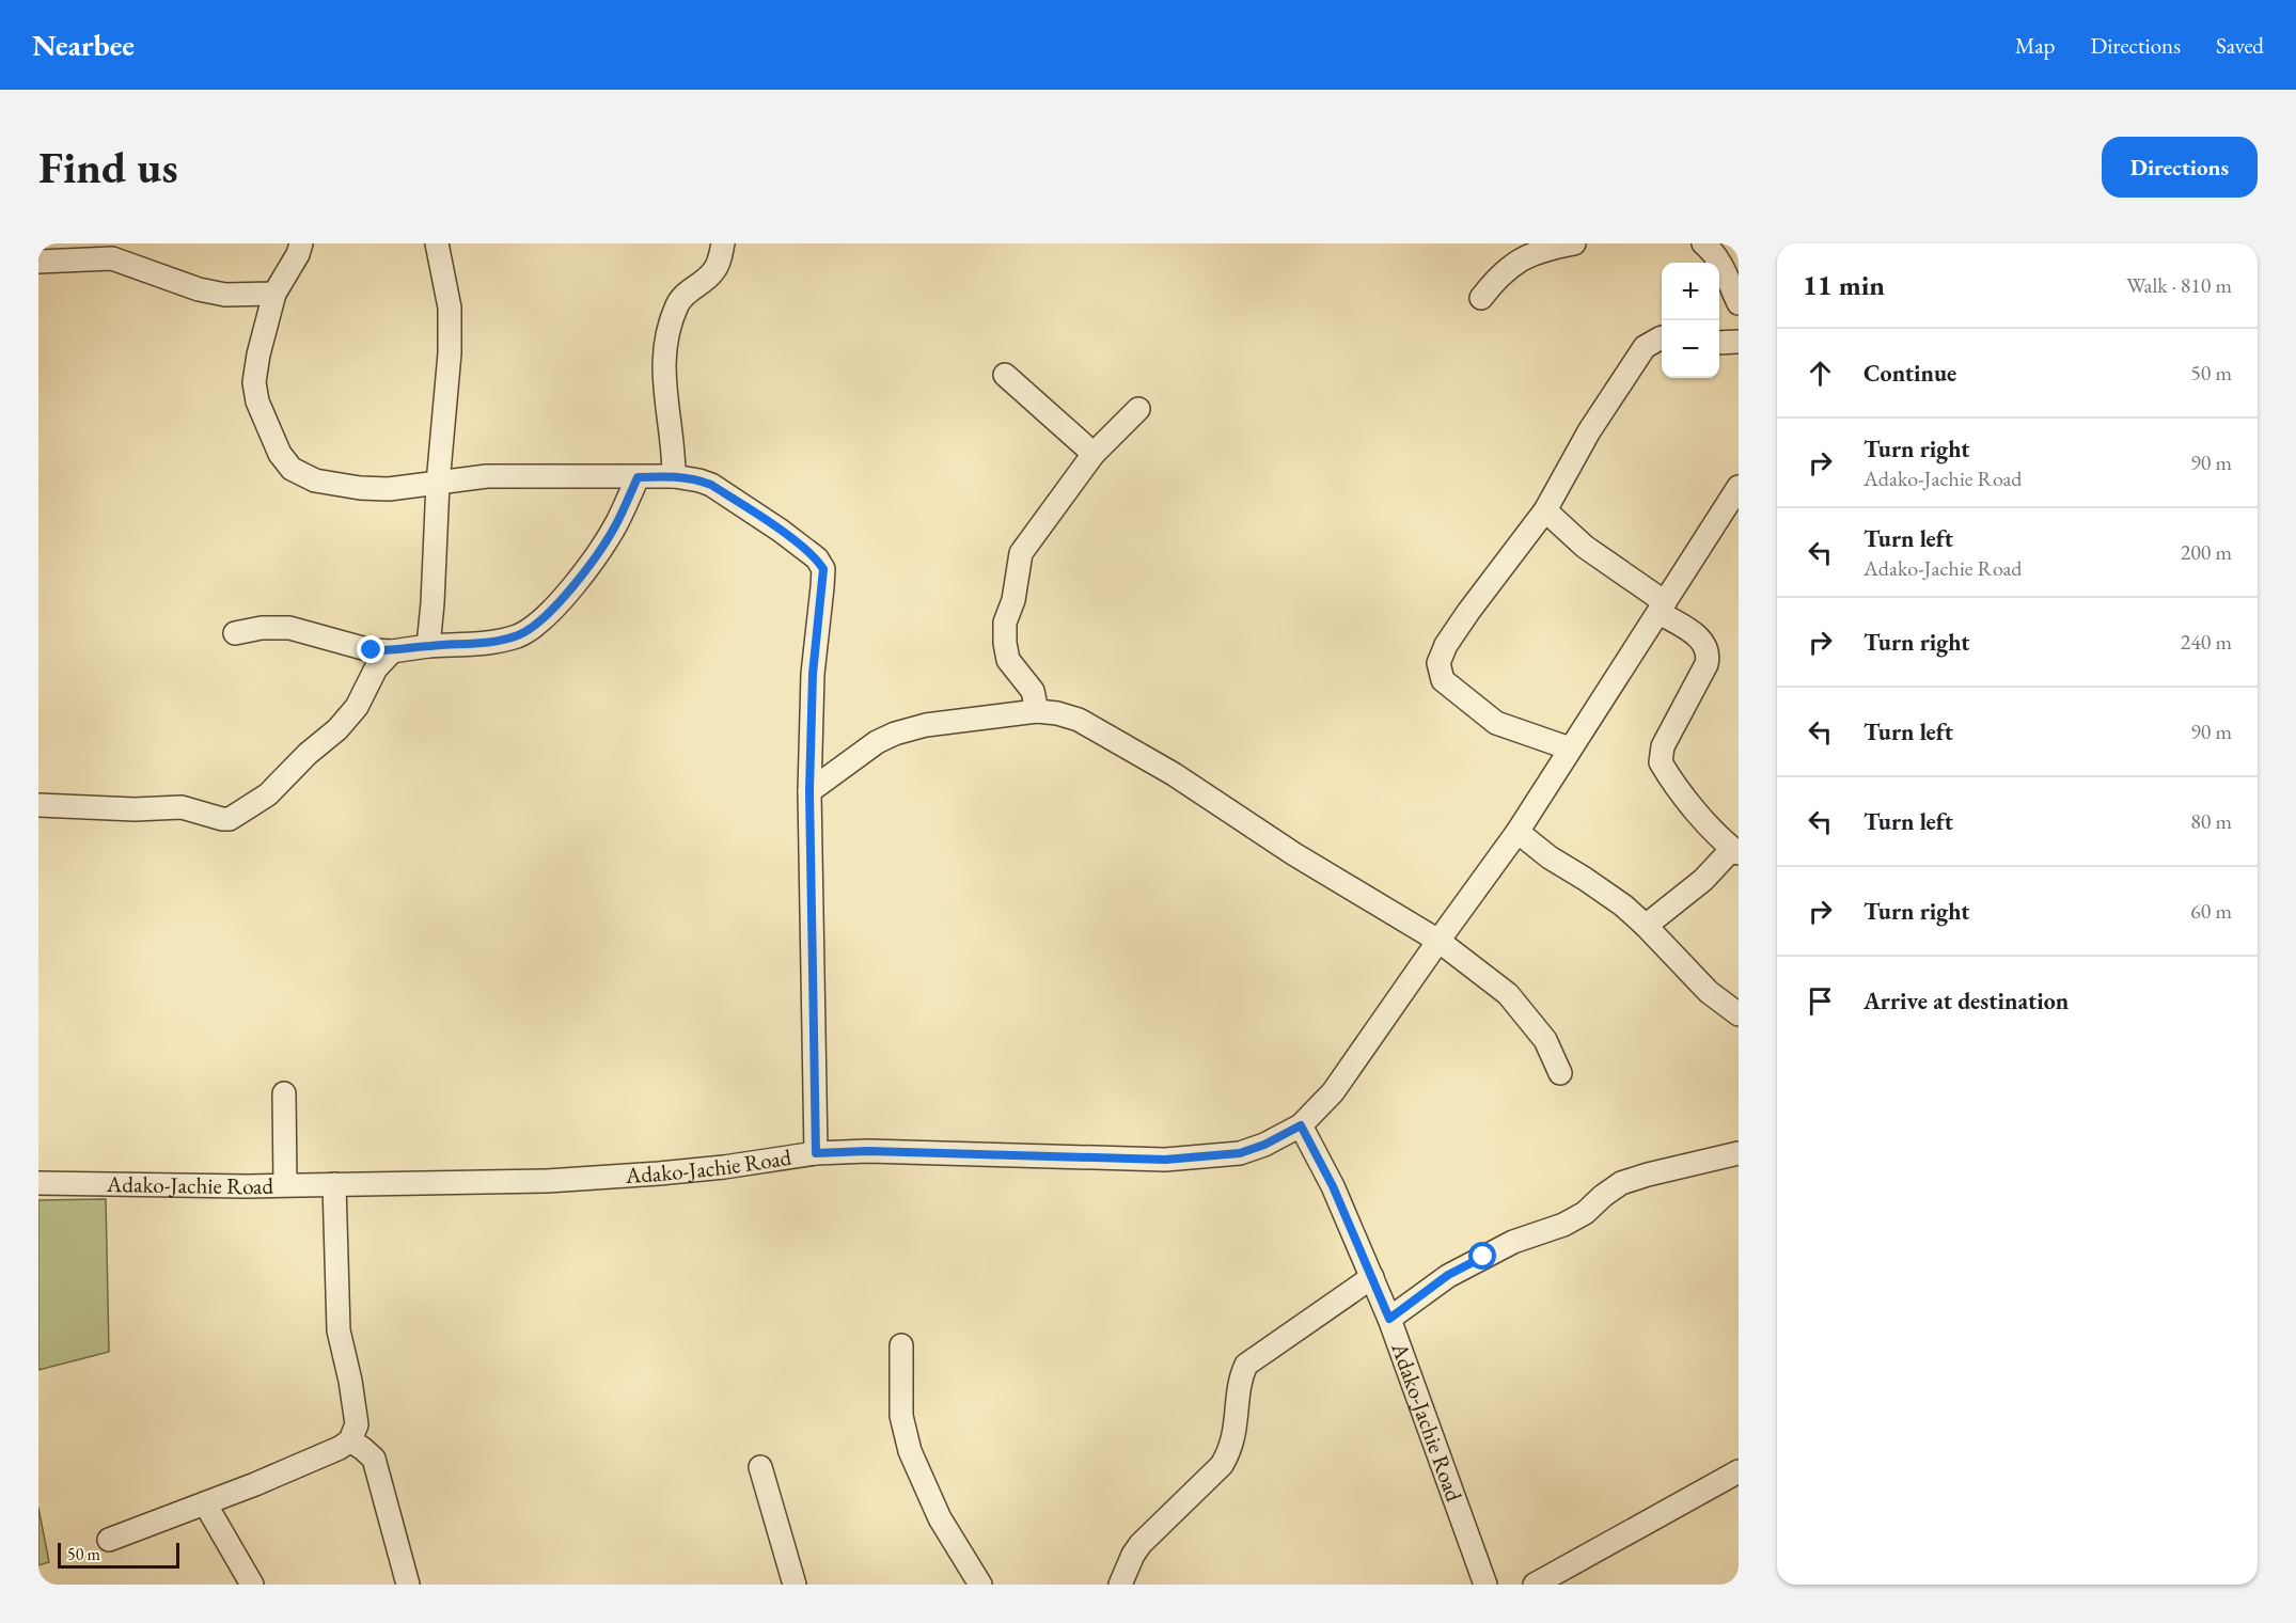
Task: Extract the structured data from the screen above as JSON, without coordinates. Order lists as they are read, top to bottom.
{
  "streets": {
    "street": ["Adako-Jachie Road"]
  },
  "scale_bar": "50 m",
  "page": {
    "header": "Nearbee",
    "nav": ["Map", "Directions", "Saved"],
    "buttons": "Directions",
    "title": "Find us",
    "heading": ["11 min", "Walk · 810 m"],
    "map_buttons": ["+", "−"],
    "list": [
      ["Continue", "50 m"],
      ["Turn right", "Adako-Jachie Road", "90 m"],
      ["Turn left", "Adako-Jachie Road", "200 m"],
      ["Turn right", "240 m"],
      ["Turn left", "90 m"],
      ["Turn left", "80 m"],
      ["Turn right", "60 m"],
      "Arrive at destination"
    ],
    "scale": "50 m"
  }
}
